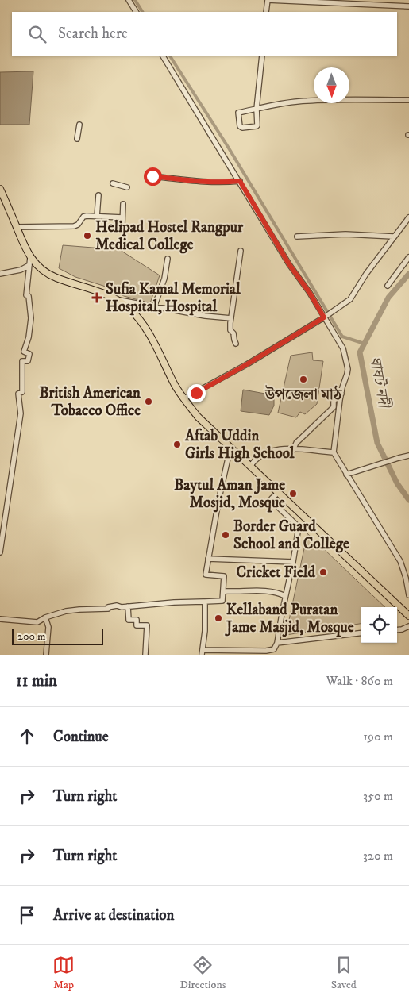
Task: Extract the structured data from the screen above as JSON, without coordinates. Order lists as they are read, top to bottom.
{
  "water": ["ঘাঘট নদী"],
  "places": {
    "other": [
      "Helipad Hostel Rangpur Medical College",
      "উপজেলা মাঠ",
      "British American Tobacco Office",
      "Aftab Uddin Girls High School",
      "Baytul Aman Jame Mosjid, Mosque",
      "Border Guard School and College",
      "Cricket Field",
      "Kellaband Puratan Jame Masjid, Mosque"
    ],
    "health": ["Sufia Kamal Memorial Hospital, Hospital"]
  },
  "scale_bar": "200 m",
  "north": "bottom",
  "page": {
    "search": "Search here",
    "scale": "200 m",
    "heading": ["11 min", "Walk · 860 m"],
    "list": [
      ["Continue", "190 m"],
      ["Turn right", "350 m"],
      ["Turn right", "320 m"],
      "Arrive at destination"
    ],
    "nav": ["Map", "Directions", "Saved"]
  }
}
